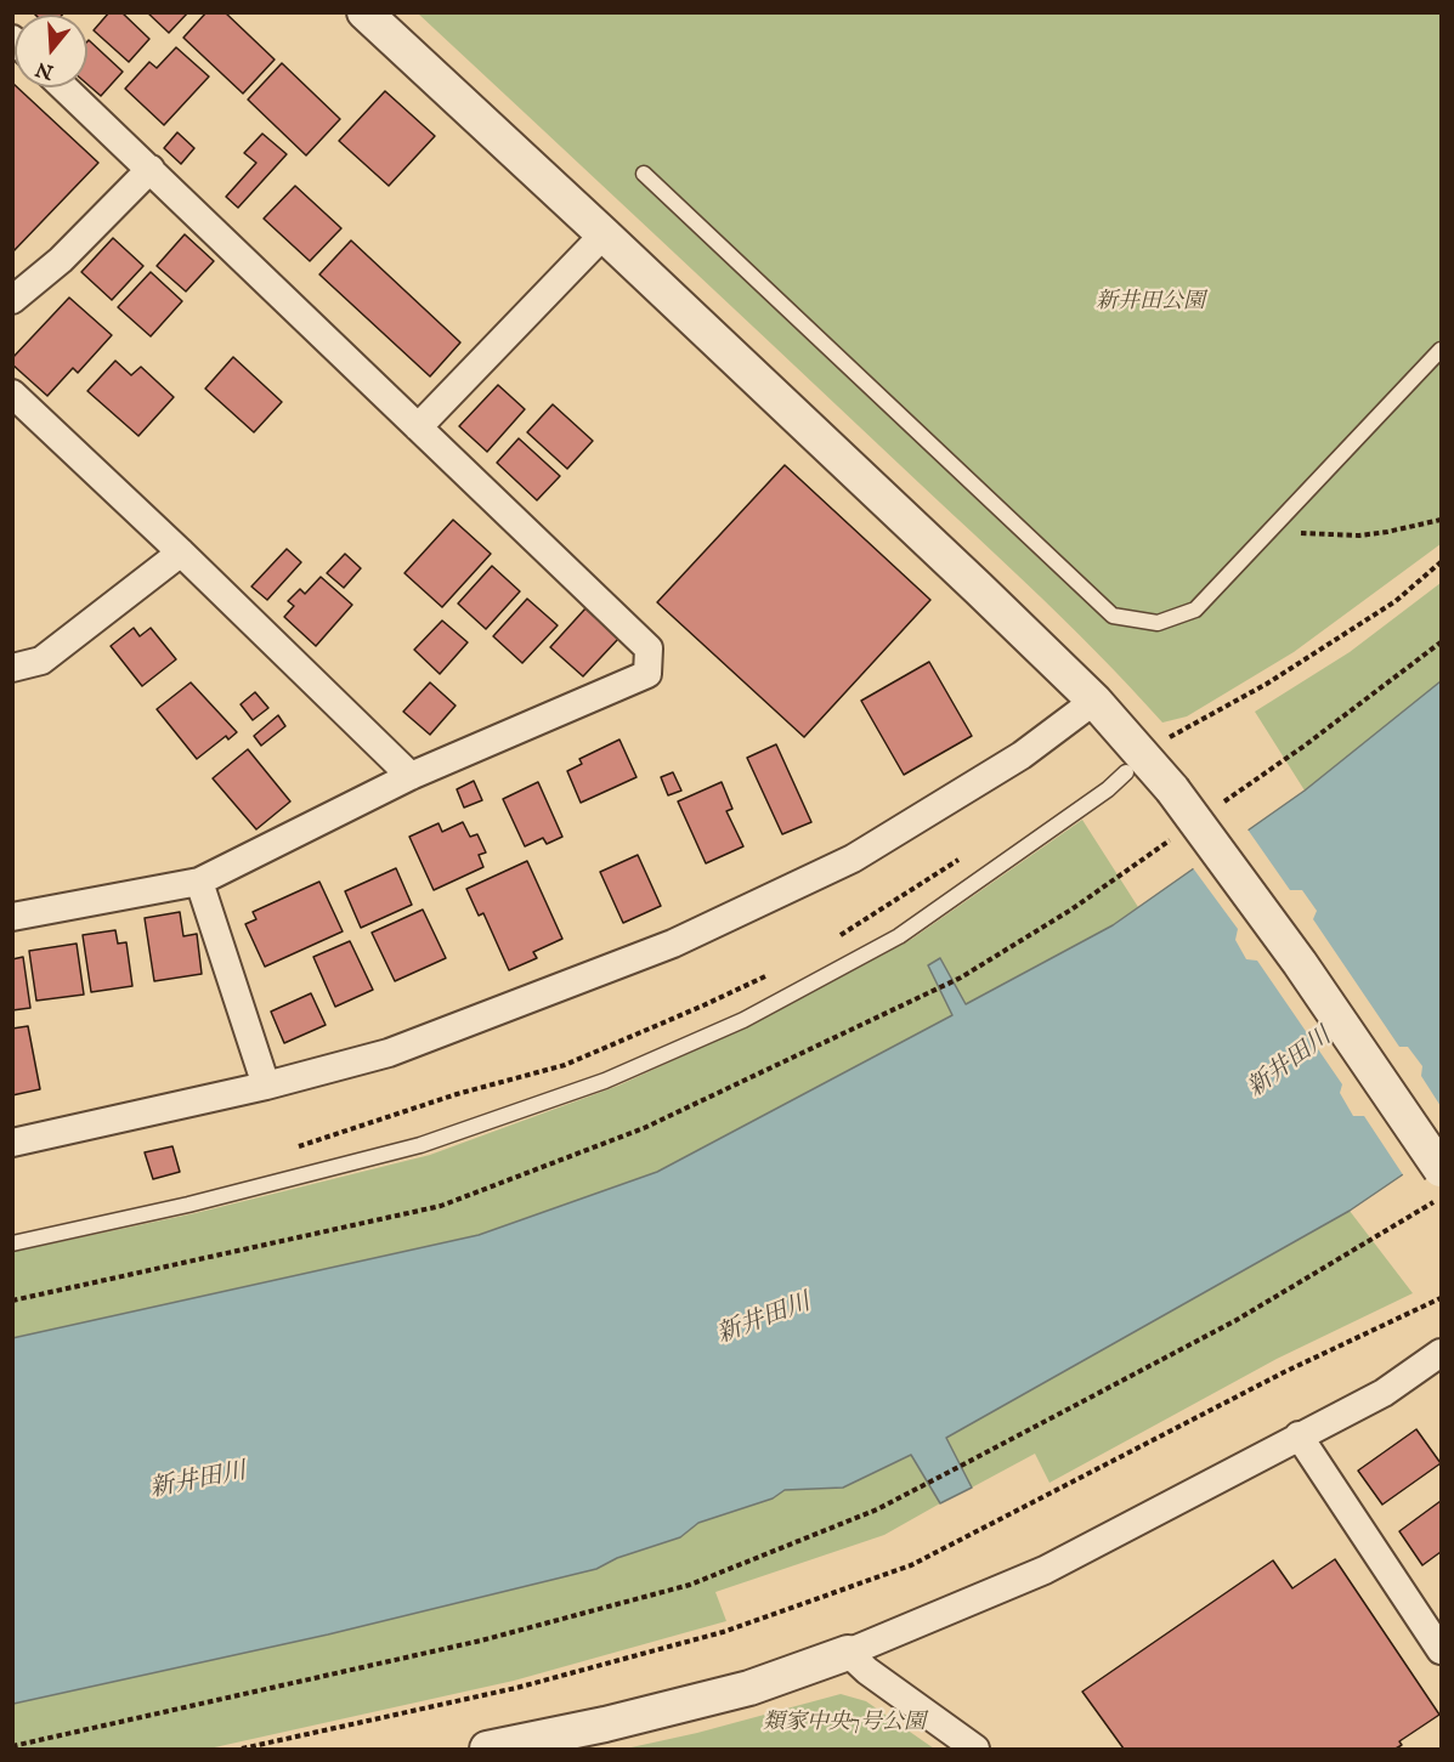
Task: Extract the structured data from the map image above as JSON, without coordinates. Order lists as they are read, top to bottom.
{
  "water": ["新井田川"],
  "parks": ["新井田公園", "類家中央7号公園"],
  "north": "bottom"
}
